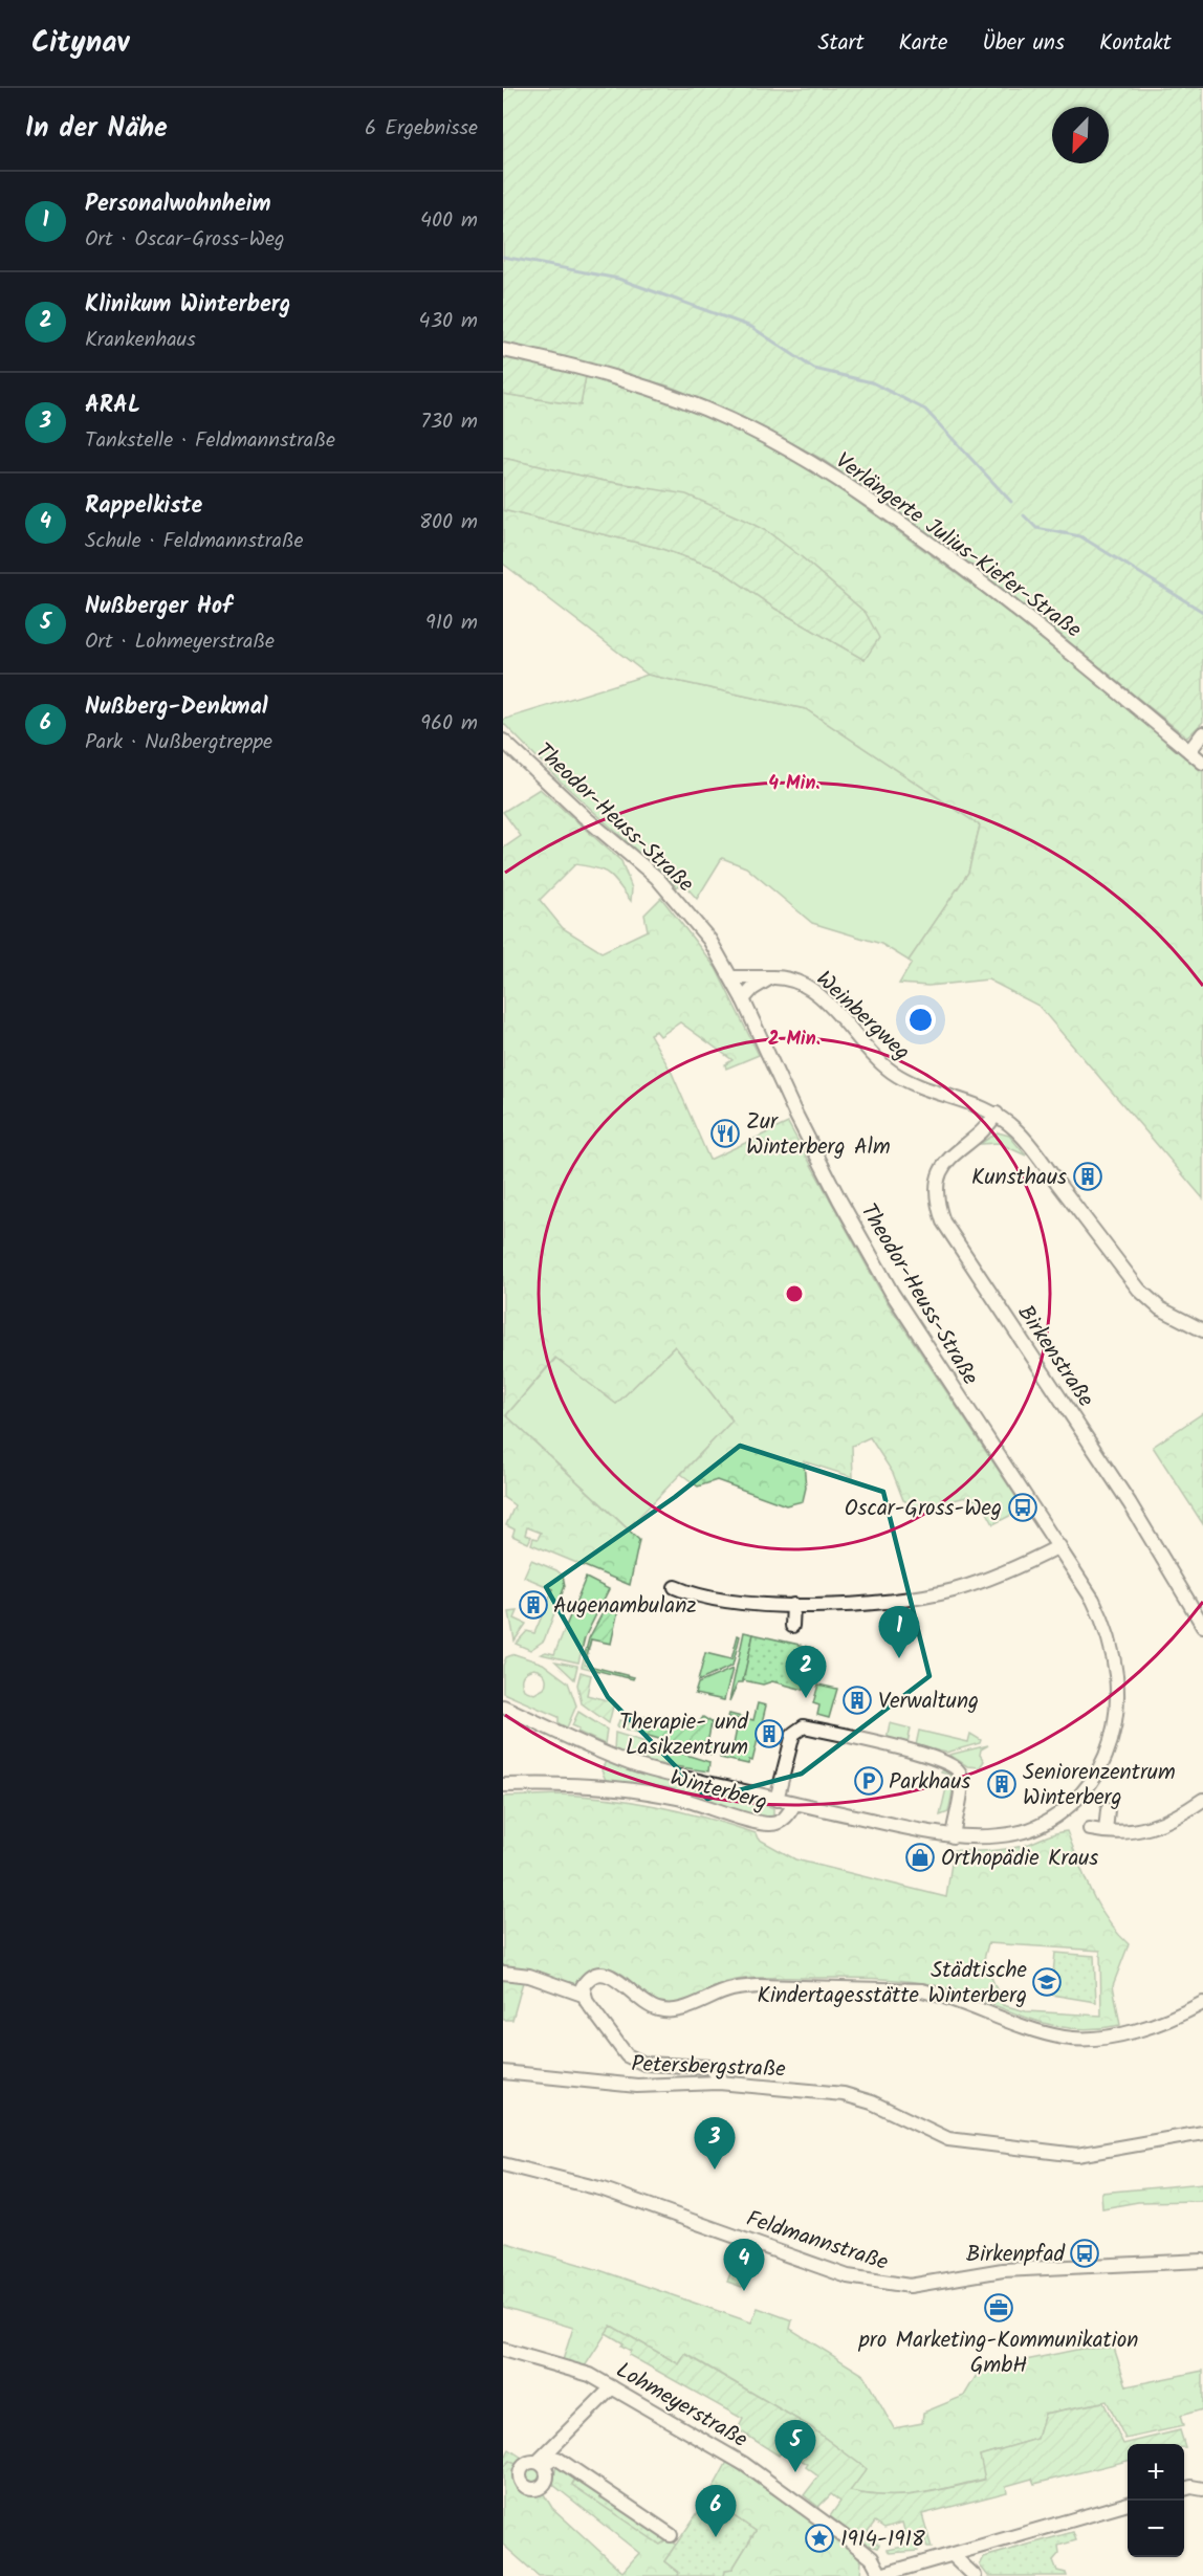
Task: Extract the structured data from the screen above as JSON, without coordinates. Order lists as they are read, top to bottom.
{
  "streets": {
    "street": [
      "Verlängerte Julius-Kiefer-Straße",
      "Theodor-Heuss-Straße",
      "Weinbergweg",
      "Birkenstraße",
      "Winterberg",
      "Petersbergstraße",
      "Feldmannstraße",
      "Lohmeyerstraße"
    ]
  },
  "crossings": [
    ["Theodor-Heuss-Straße", "Weinbergweg"],
    ["Theodor-Heuss-Straße", "Winterberg"],
    ["Weinbergweg", "Birkenstraße"]
  ],
  "places": {
    "restaurant": ["Zur Winterberg Alm"],
    "building": [
      "Kunsthaus",
      "Augenambulanz",
      "Verwaltung",
      "Therapie- und Lasikzentrum",
      "Seniorenzentrum Winterberg"
    ],
    "bus stop": ["Oscar-Gross-Weg", "Birkenpfad"],
    "parking": ["Parkhaus"],
    "shop": ["Orthopädie Kraus"],
    "school or university": ["Städtische Kindertagesstätte Winterberg"],
    "office": ["pro Marketing-Kommunikation GmbH"],
    "place": ["1914-1918"]
  },
  "north": "bottom left",
  "page": {
    "header": "Citynav",
    "nav": [
      "Start",
      "Karte",
      "Über uns",
      "Kontakt"
    ],
    "heading": ["In der Nähe", "6 Ergebnisse"],
    "list": [
      {
        "mark": "1",
        "name": "Personalwohnheim",
        "note": "Ort · Oscar-Gross-Weg",
        "value": "400 m"
      },
      {
        "mark": "2",
        "name": "Klinikum Winterberg",
        "note": "Krankenhaus",
        "value": "430 m"
      },
      {
        "mark": "3",
        "name": "ARAL",
        "note": "Tankstelle · Feldmannstraße",
        "value": "730 m"
      },
      {
        "mark": "4",
        "name": "Rappelkiste",
        "note": "Schule · Feldmannstraße",
        "value": "800 m"
      },
      {
        "mark": "5",
        "name": "Nußberger Hof",
        "note": "Ort · Lohmeyerstraße",
        "value": "910 m"
      },
      {
        "mark": "6",
        "name": "Nußberg-Denkmal",
        "note": "Park · Nußbergtreppe",
        "value": "960 m"
      }
    ],
    "pins": [
      "1",
      "2",
      "3",
      "4",
      "5",
      "6"
    ],
    "map_buttons": ["+", "−"]
  },
  "rings": ["4 Min.", "2 Min."]
}
